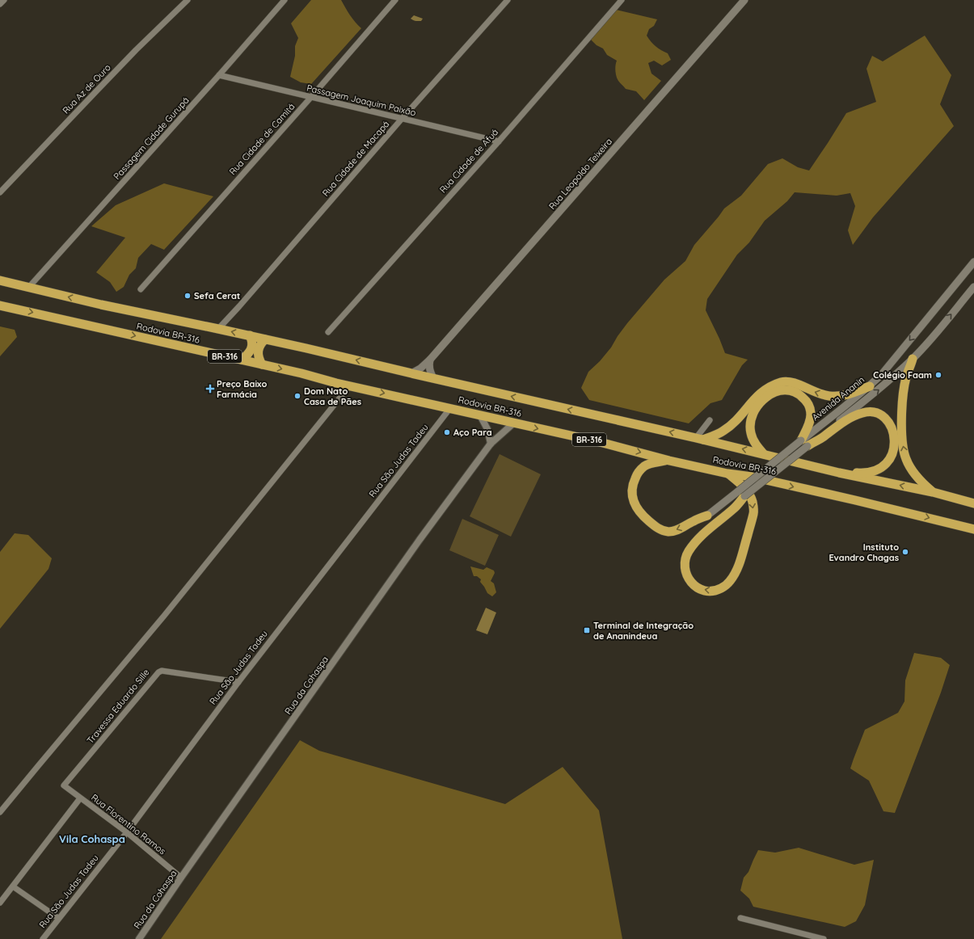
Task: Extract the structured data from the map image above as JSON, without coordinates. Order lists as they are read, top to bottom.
{
  "streets": {
    "highway": ["Rodovia BR-316", "BR-316"],
    "main road": ["Rua Leopoldo Teixeira", "Avenida Ananin"],
    "street": [
      "Rua Az de Ouro",
      "Passagem Joaquim Paixão",
      "Passagem Cidade Gurupá",
      "Rua Cidade de Camitá",
      "Rua Cidade de Macapá",
      "Rua Cidade de Afuá",
      "Rua São Judas Tadeu",
      "Rua da Cohaspa",
      "Travessa Eduardo Sille",
      "Rua Florentino Ramos"
    ]
  },
  "crossings": [
    ["Passagem Joaquim Paixão", "Passagem Cidade Gurupá"],
    ["Passagem Joaquim Paixão", "Rua Cidade de Camitá"],
    ["Passagem Joaquim Paixão", "Rua Cidade de Macapá"],
    ["Passagem Joaquim Paixão", "Rua Cidade de Afuá"],
    ["Passagem Cidade Gurupá", "Rodovia BR-316"],
    ["Rua Cidade de Macapá", "Rodovia BR-316"],
    ["Rua Leopoldo Teixeira", "Rodovia BR-316"],
    ["Rodovia BR-316", "Rua São Judas Tadeu"],
    ["Rodovia BR-316", "Rua da Cohaspa"],
    ["Rua São Judas Tadeu", "Travessa Eduardo Sille"],
    ["Rua São Judas Tadeu", "Rua Florentino Ramos"],
    ["Rua da Cohaspa", "Rua Florentino Ramos"],
    ["Travessa Eduardo Sille", "Rua Florentino Ramos"]
  ],
  "districts": ["Vila Cohaspa"],
  "places": {
    "other": [
      "Sefa Cerat",
      "Colégio Faam",
      "Dom Nato Casa de Pães",
      "Aço Para",
      "Instituto Evandro Chagas"
    ],
    "health": ["Preço Baixo Farmácia"],
    "transit": ["Terminal de Integração de Ananindeua"]
  }
}
